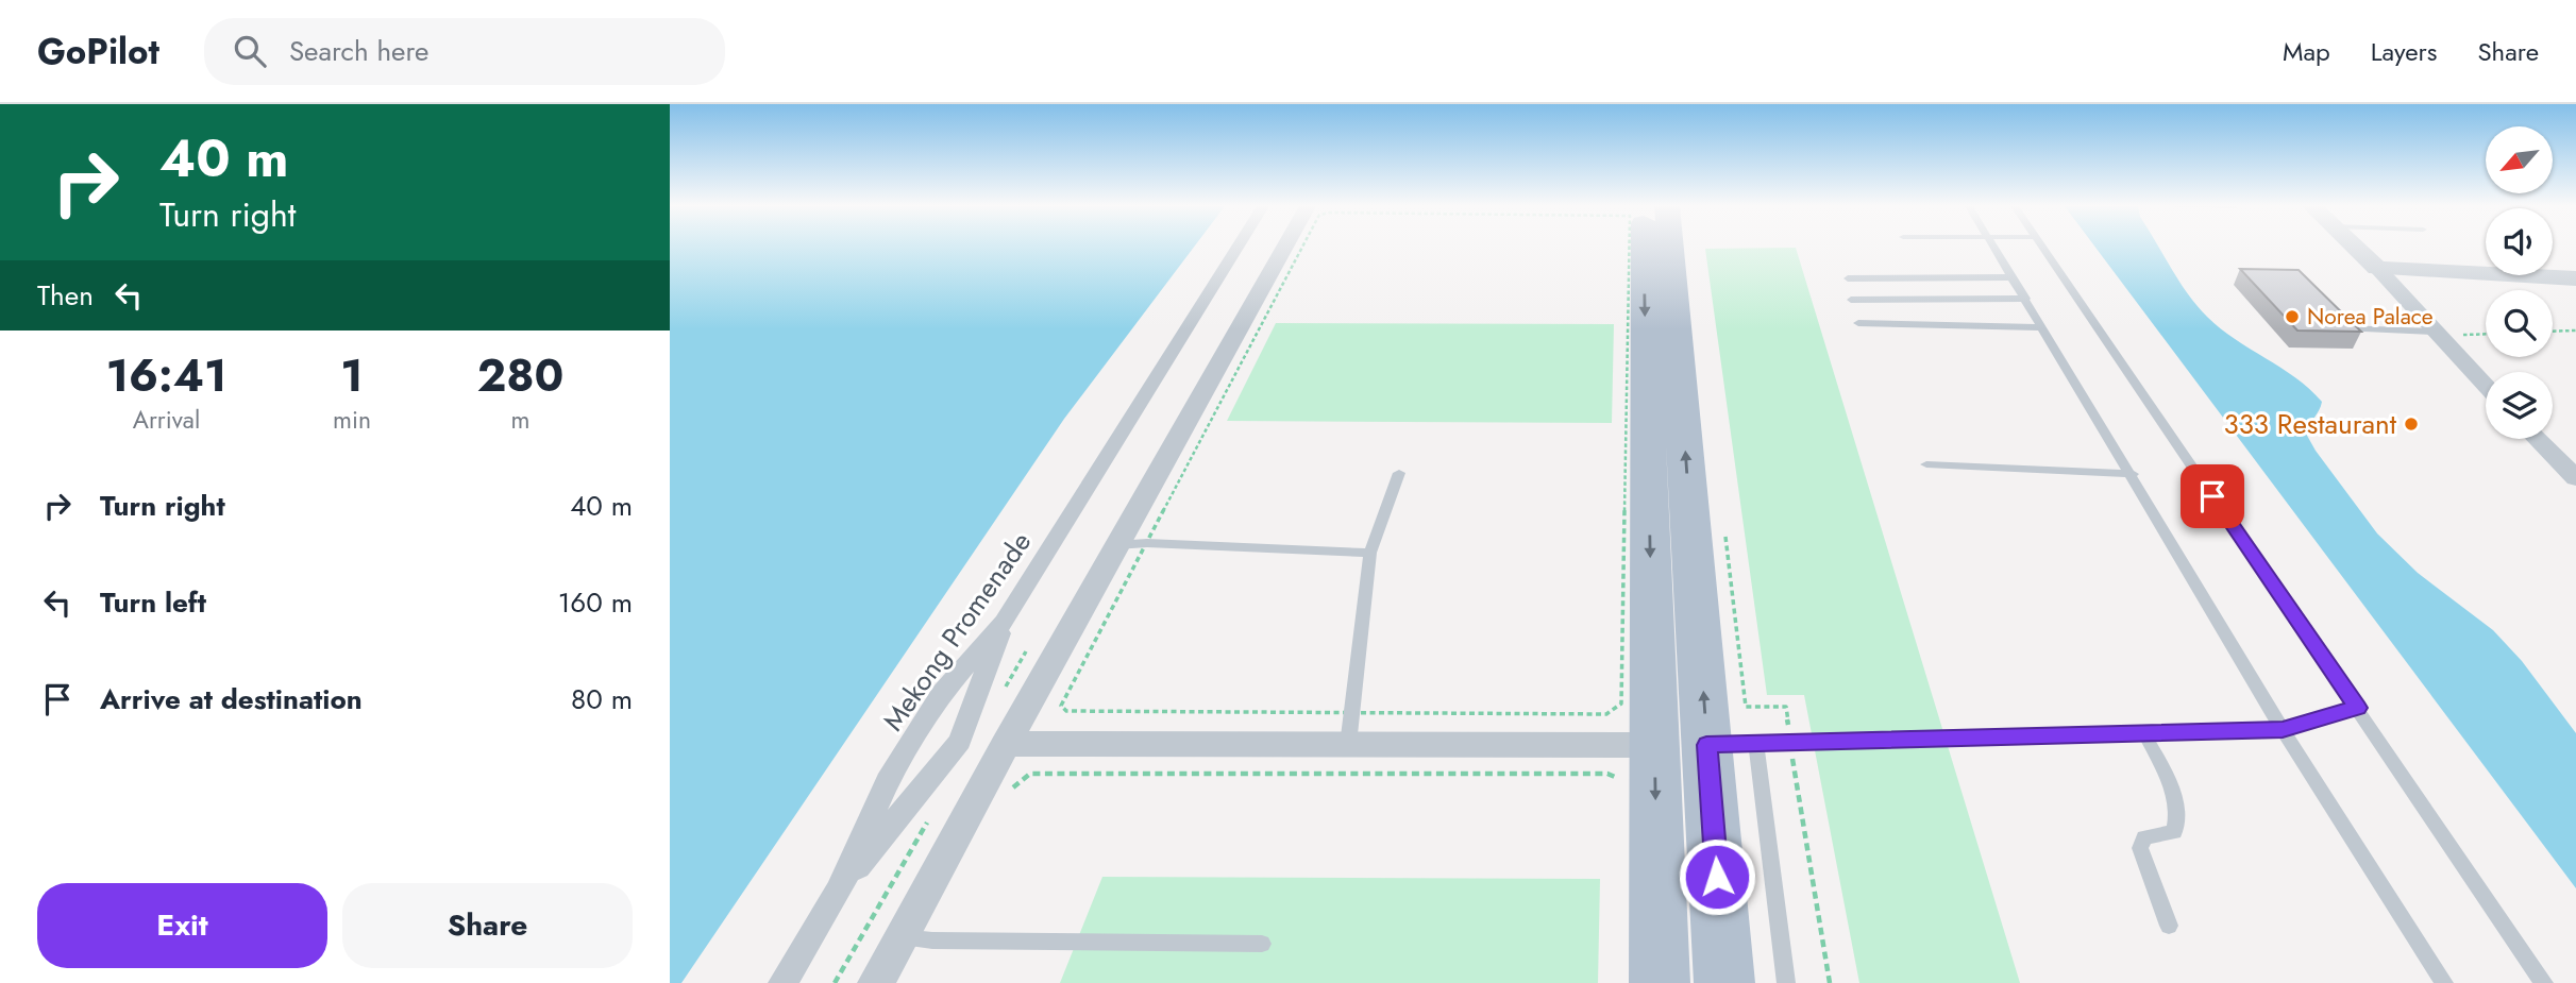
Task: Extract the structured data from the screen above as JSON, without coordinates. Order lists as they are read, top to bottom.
{
  "streets": {
    "street": ["Mekong Promenade"]
  },
  "places": ["Norea Palace", "333 Restaurant"],
  "north": "bottom left",
  "page": {
    "header": "GoPilot",
    "search": "Search here",
    "nav": ["Map", "Layers", "Share"],
    "turn": ["40 m", "Turn right"],
    "then": "Then",
    "eta": [
      "16:41",
      "Arrival",
      "1",
      "min",
      "280",
      "m"
    ],
    "list": [
      {
        "name": "Turn right",
        "value": "40 m"
      },
      {
        "name": "Turn left",
        "value": "160 m"
      },
      {
        "name": "Arrive at destination",
        "value": "80 m"
      }
    ],
    "buttons": ["Exit", "Share"]
  }
}
